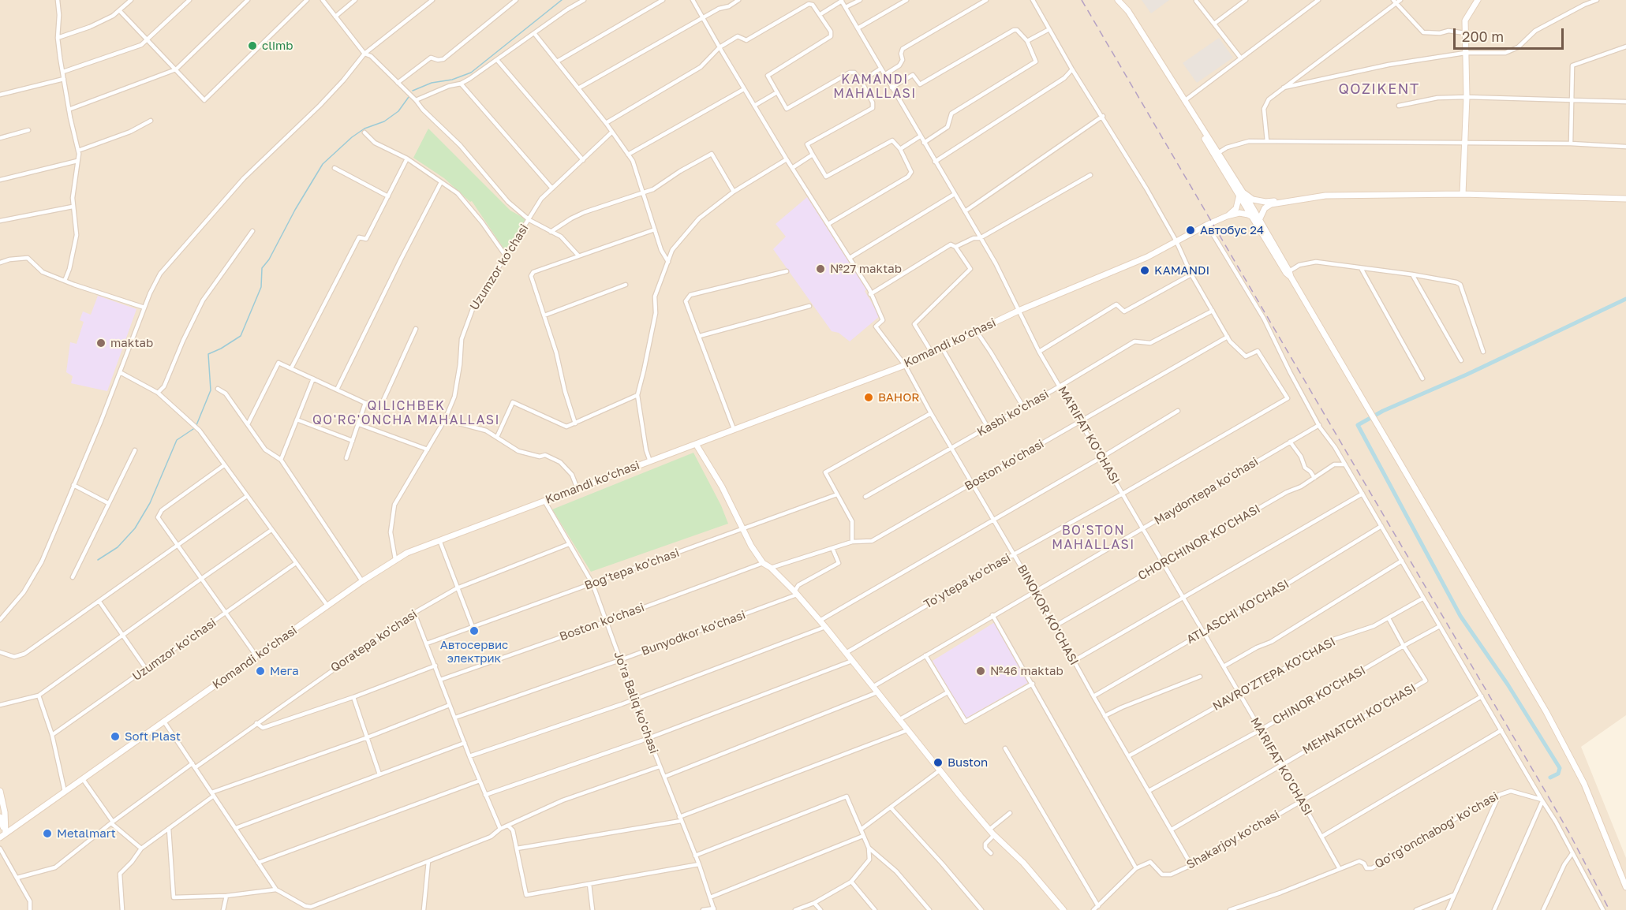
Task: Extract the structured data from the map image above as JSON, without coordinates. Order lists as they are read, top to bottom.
{
  "streets": {
    "main road": ["Komandi ko‘chasi"],
    "street": [
      "Uzumzor ko'chasi",
      "Kasbi ko'chasi",
      "MA'RIFAT KO'CHASI",
      "Boston ko'chasi",
      "Maydontepa ko'chasi",
      "CHORCHINOR KO'CHASI",
      "Bog'tepa ko'chasi",
      "To'ytepa ko'chasi",
      "ATLASCHI KO'CHASI",
      "BINOKOR KO'CHASI",
      "Bunyodkor ko'chasi",
      "Qoratepa ko'chasi",
      "NAVRO'ZTEPA KO'CHASI",
      "CHINOR KO'CHASI",
      "Jo'ra Baliq ko'chasi",
      "MEHNATCHI KO'CHASI",
      "Qo'rg'onchabog' ko'chasi",
      "Shakarjoy ko'chasi"
    ]
  },
  "crossings": [
    ["Uzumzor ko'chasi", "Komandi ko‘chasi"],
    ["Komandi ko‘chasi", "MA'RIFAT KO'CHASI"],
    ["Komandi ko‘chasi", "BINOKOR KO'CHASI"],
    ["Komandi ko‘chasi", "Jo'ra Baliq ko'chasi"],
    ["Kasbi ko'chasi", "MA'RIFAT KO'CHASI"],
    ["Kasbi ko'chasi", "BINOKOR KO'CHASI"],
    ["MA'RIFAT KO'CHASI", "Boston ko'chasi"],
    ["MA'RIFAT KO'CHASI", "Maydontepa ko'chasi"],
    ["MA'RIFAT KO'CHASI", "CHORCHINOR KO'CHASI"],
    ["MA'RIFAT KO'CHASI", "To'ytepa ko'chasi"],
    ["MA'RIFAT KO'CHASI", "ATLASCHI KO'CHASI"],
    ["MA'RIFAT KO'CHASI", "NAVRO'ZTEPA KO'CHASI"],
    ["MA'RIFAT KO'CHASI", "CHINOR KO'CHASI"],
    ["MA'RIFAT KO'CHASI", "MEHNATCHI KO'CHASI"],
    ["MA'RIFAT KO'CHASI", "Qo'rg'onchabog' ko'chasi"],
    ["MA'RIFAT KO'CHASI", "Shakarjoy ko'chasi"],
    ["Boston ko'chasi", "To'ytepa ko'chasi"],
    ["Boston ko'chasi", "BINOKOR KO'CHASI"],
    ["Boston ko'chasi", "Bunyodkor ko'chasi"],
    ["Boston ko'chasi", "Jo'ra Baliq ko'chasi"],
    ["Maydontepa ko'chasi", "BINOKOR KO'CHASI"],
    ["CHORCHINOR KO'CHASI", "BINOKOR KO'CHASI"],
    ["Bog'tepa ko'chasi", "Jo'ra Baliq ko'chasi"],
    ["To'ytepa ko'chasi", "BINOKOR KO'CHASI"],
    ["ATLASCHI KO'CHASI", "BINOKOR KO'CHASI"],
    ["BINOKOR KO'CHASI", "NAVRO'ZTEPA KO'CHASI"],
    ["BINOKOR KO'CHASI", "CHINOR KO'CHASI"],
    ["BINOKOR KO'CHASI", "MEHNATCHI KO'CHASI"],
    ["BINOKOR KO'CHASI", "Shakarjoy ko'chasi"],
    ["Bunyodkor ko'chasi", "Jo'ra Baliq ko'chasi"],
    ["Qoratepa ko'chasi", "Jo'ra Baliq ko'chasi"],
    ["CHINOR KO'CHASI", "MEHNATCHI KO'CHASI"]
  ],
  "districts": [
    "KAMANDI MAHALLASI",
    "QOZIKENT",
    "QILICHBEK QO'RG'ONCHA MAHALLASI",
    "BO'STON MAHALLASI"
  ],
  "places": [
    "climb",
    "Автобус 24",
    "№27 maktab",
    "KAMANDI",
    "maktab",
    "BAHOR",
    "Автосервис электрик",
    "Мега",
    "№46 maktab",
    "Soft Plast",
    "Buston",
    "Metalmart"
  ],
  "scale_bar": "200 m"
}
